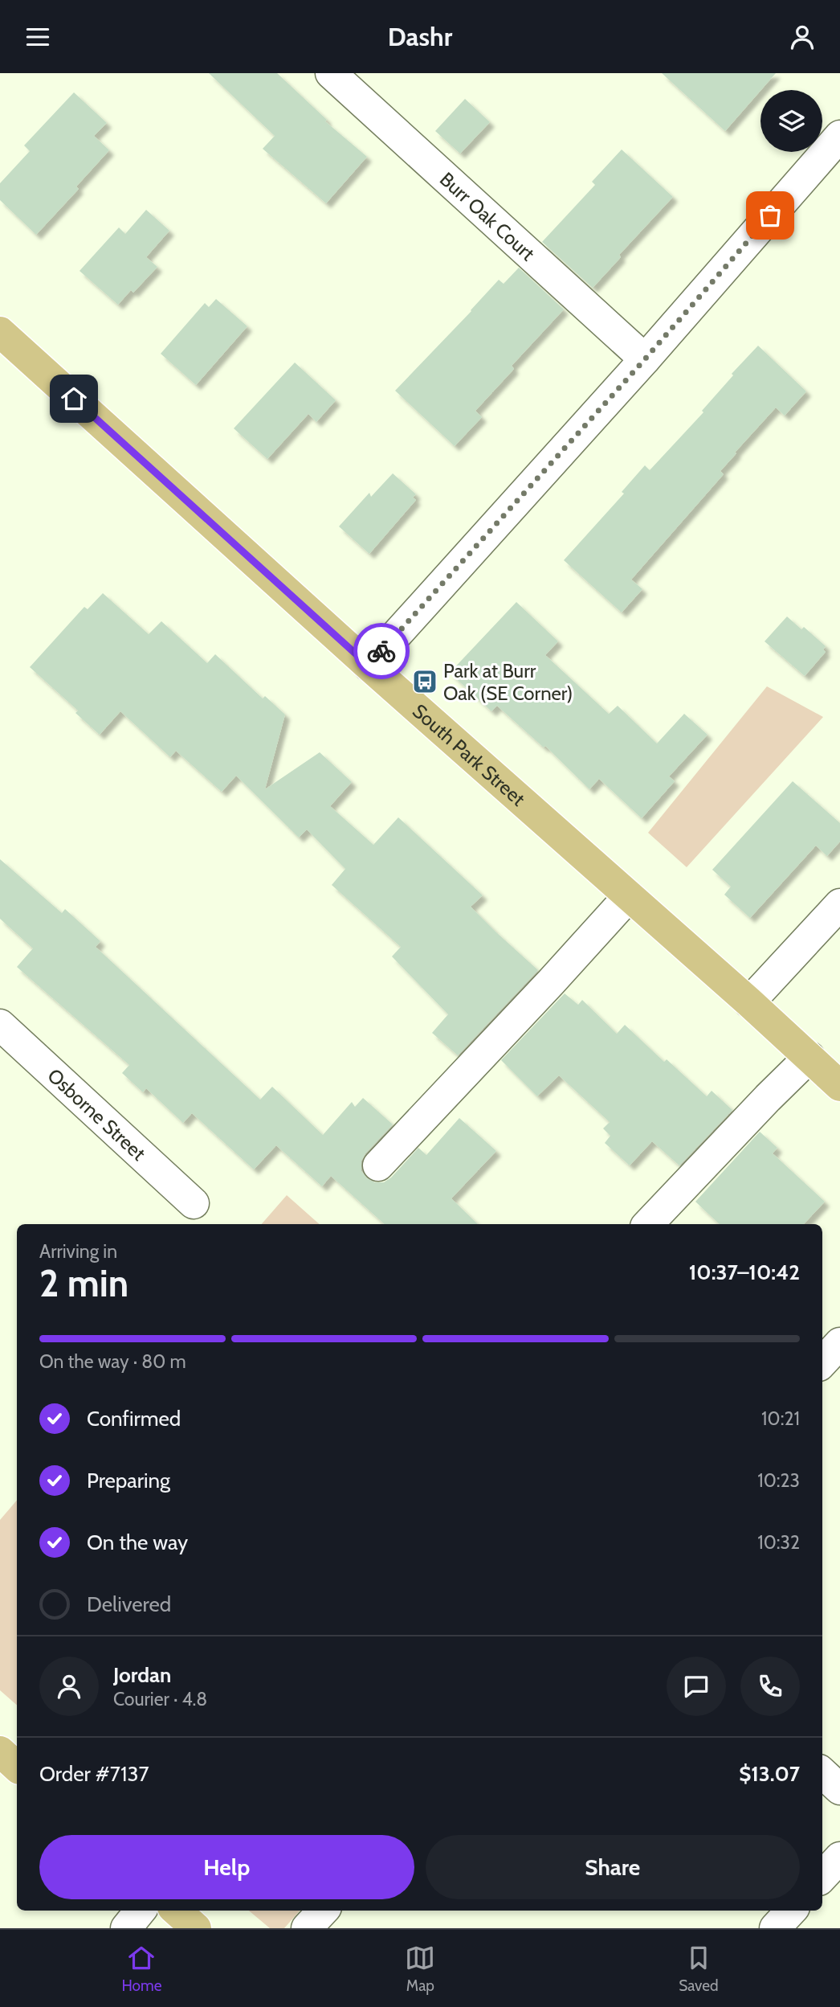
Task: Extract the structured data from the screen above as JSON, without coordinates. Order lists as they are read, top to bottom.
{
  "streets": {
    "main road": ["South Park Street"],
    "street": ["Burr Oak Court", "Osborne Street"]
  },
  "places": {
    "bus stop": ["Park at Burr Oak (SE Corner)"]
  },
  "page": {
    "header": "Dashr",
    "heading": ["2 min", "Arriving in", "10:37–10:42"],
    "panel": [
      "Jordan",
      "Courier · 4.8",
      "Order #7137",
      "$13.07"
    ],
    "bar": "On the way · 80 m",
    "list": [
      ["Confirmed", "10:21"],
      ["Preparing", "10:23"],
      ["On the way", "10:32"],
      "Delivered"
    ],
    "buttons": ["Help", "Share"],
    "tabs": ["Home", "Map", "Saved"]
  }
}
